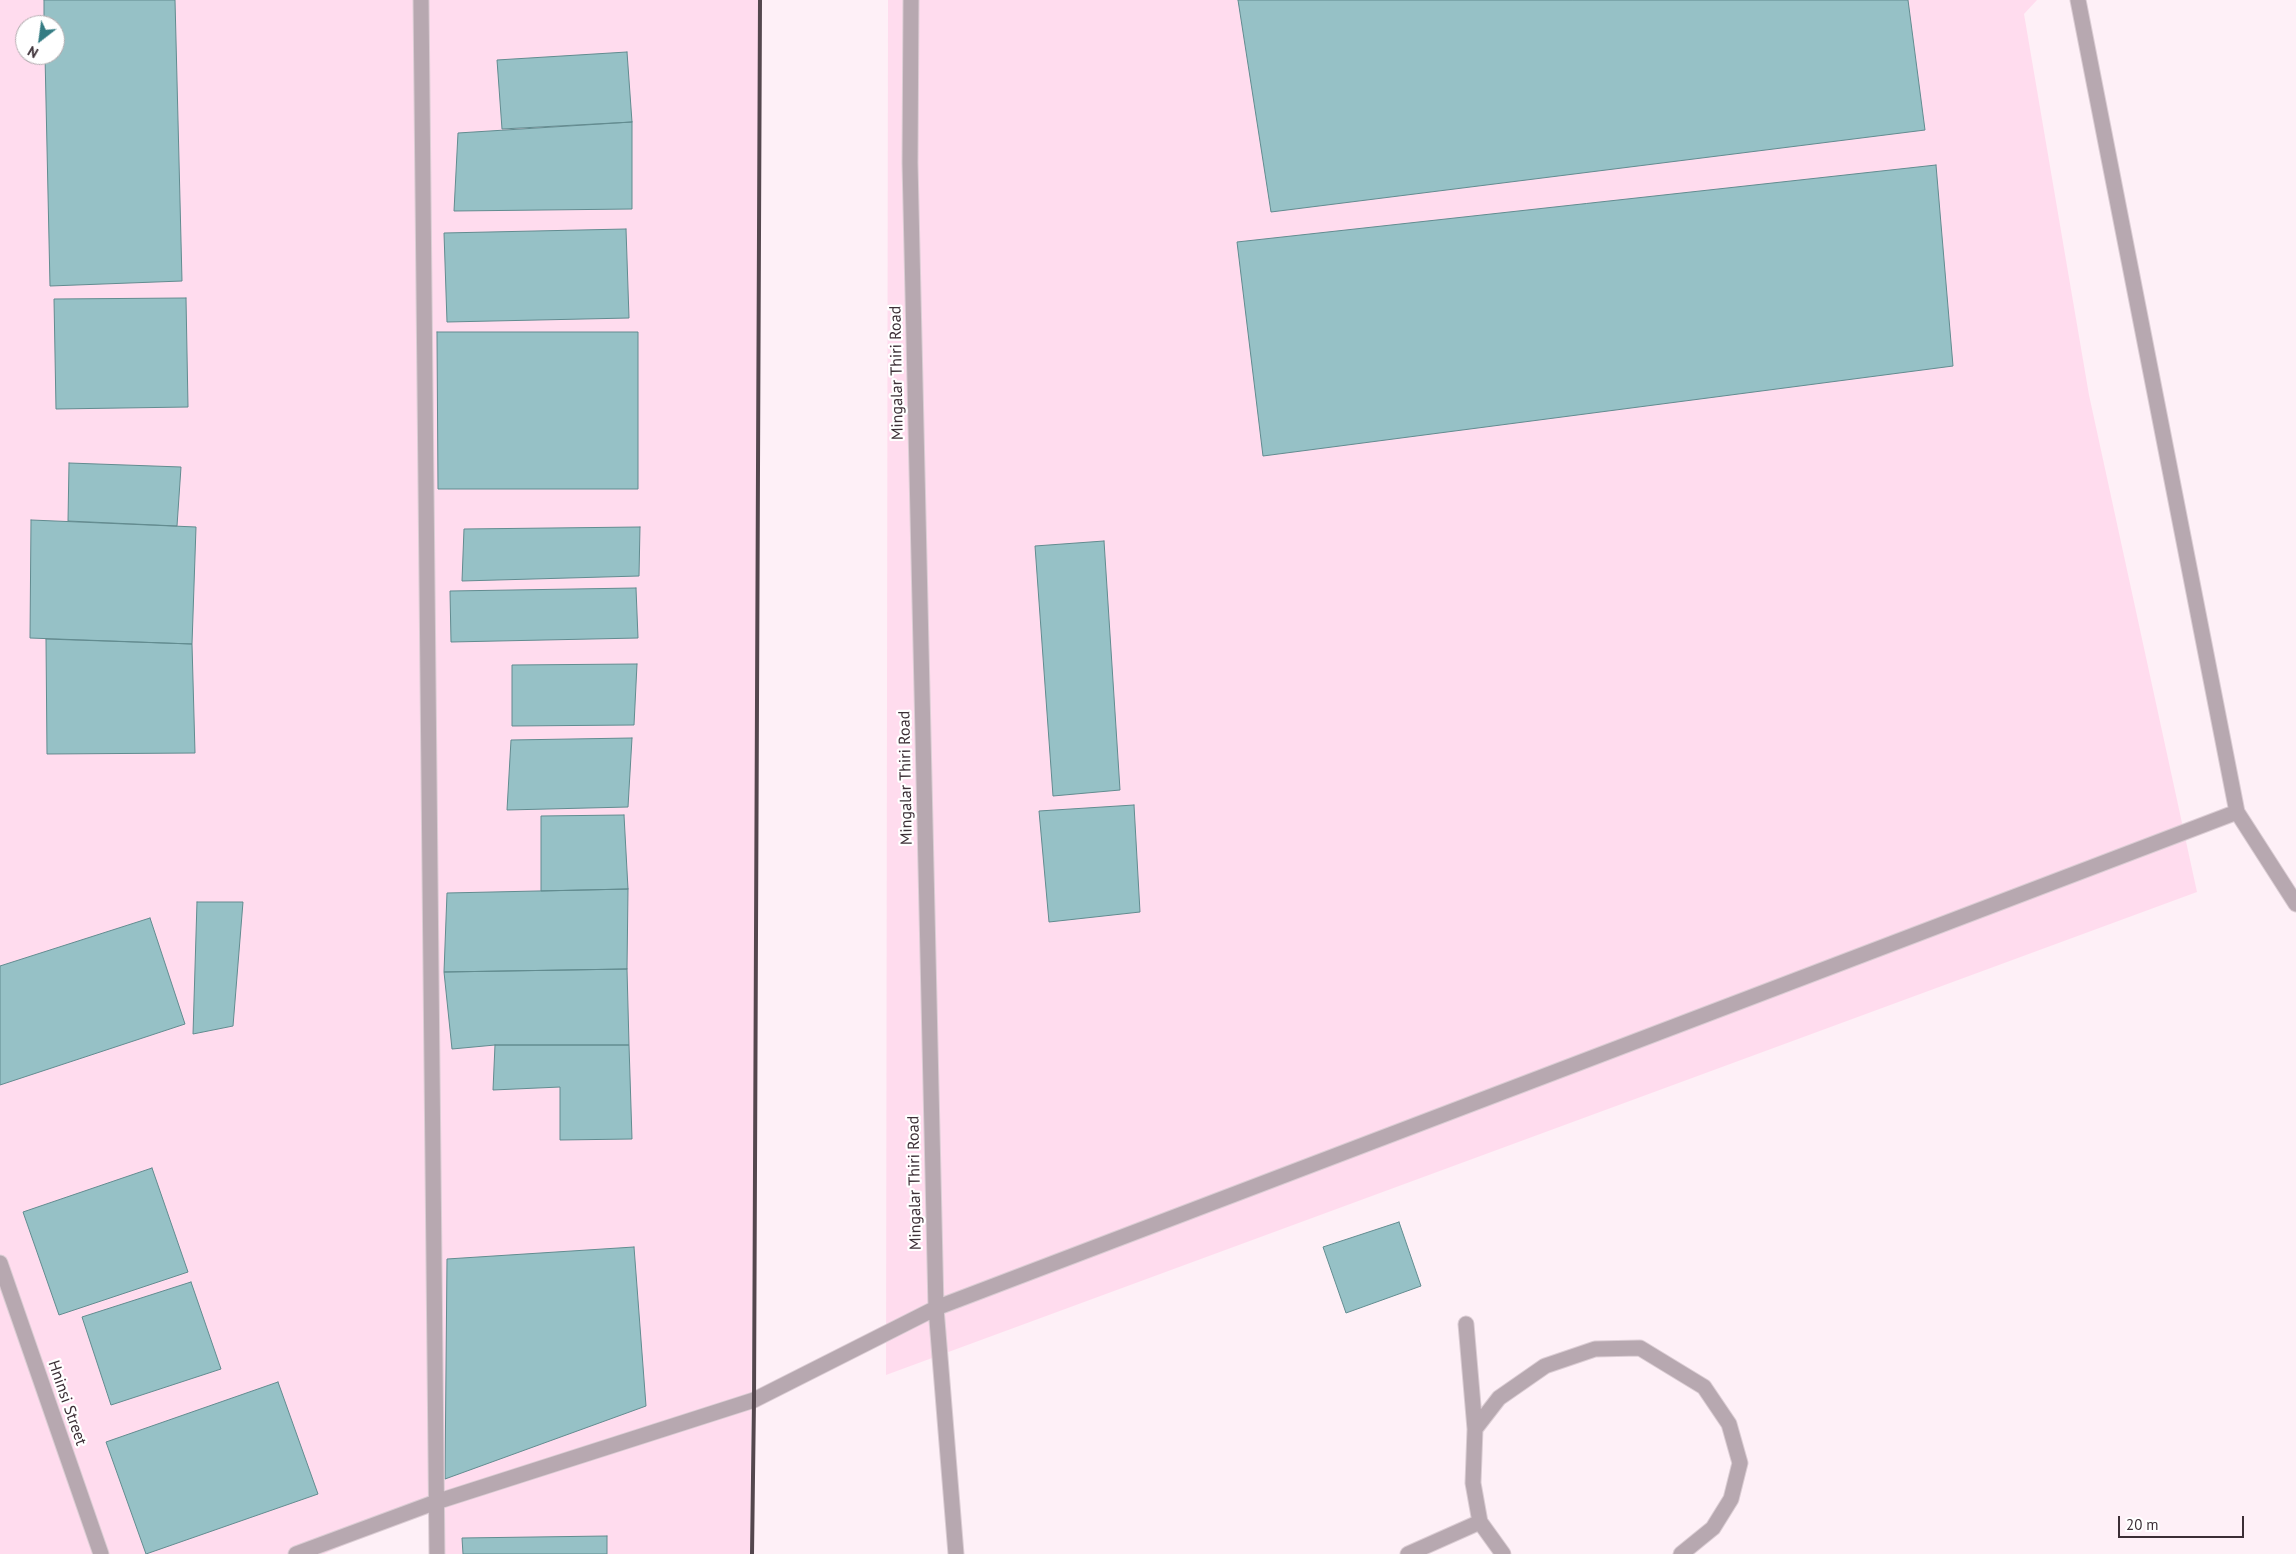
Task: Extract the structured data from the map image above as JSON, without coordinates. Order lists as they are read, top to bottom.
{
  "streets": {
    "street": ["Mingalar Thiri Road", "Hninsi Street"]
  },
  "scale_bar": "20 m",
  "north": "bottom left"
}
